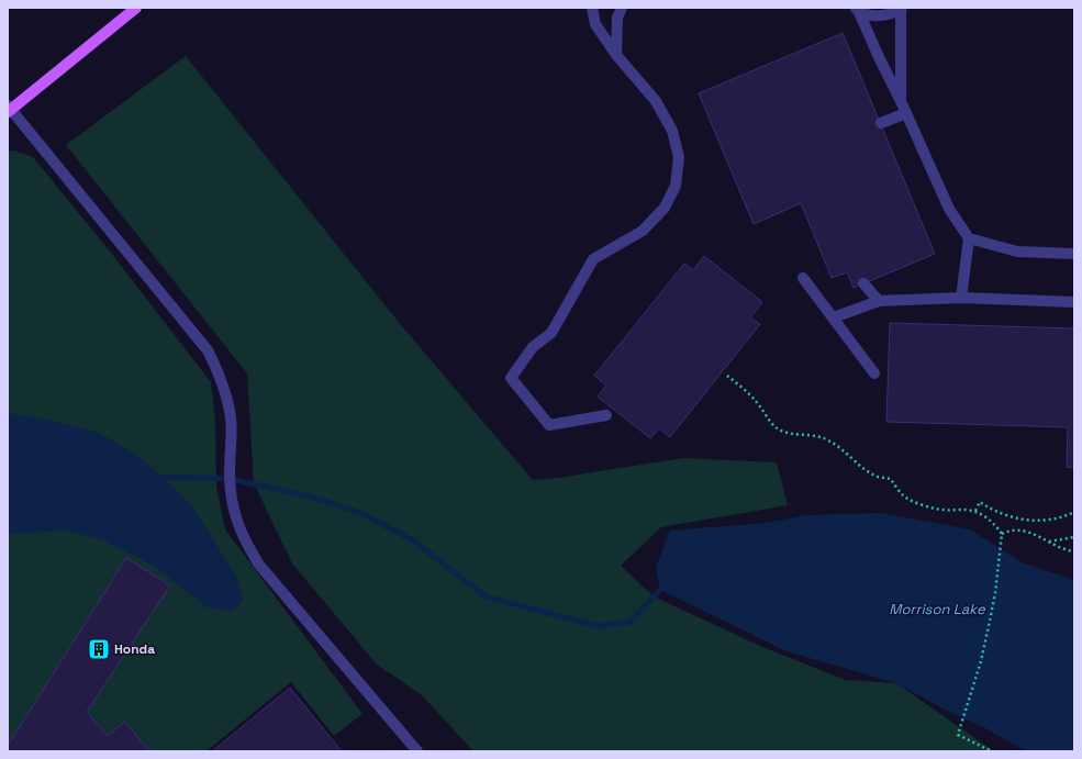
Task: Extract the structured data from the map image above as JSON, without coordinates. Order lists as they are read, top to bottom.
{
  "water": ["Morrison Lake"],
  "places": {
    "building": ["Honda"]
  }
}
